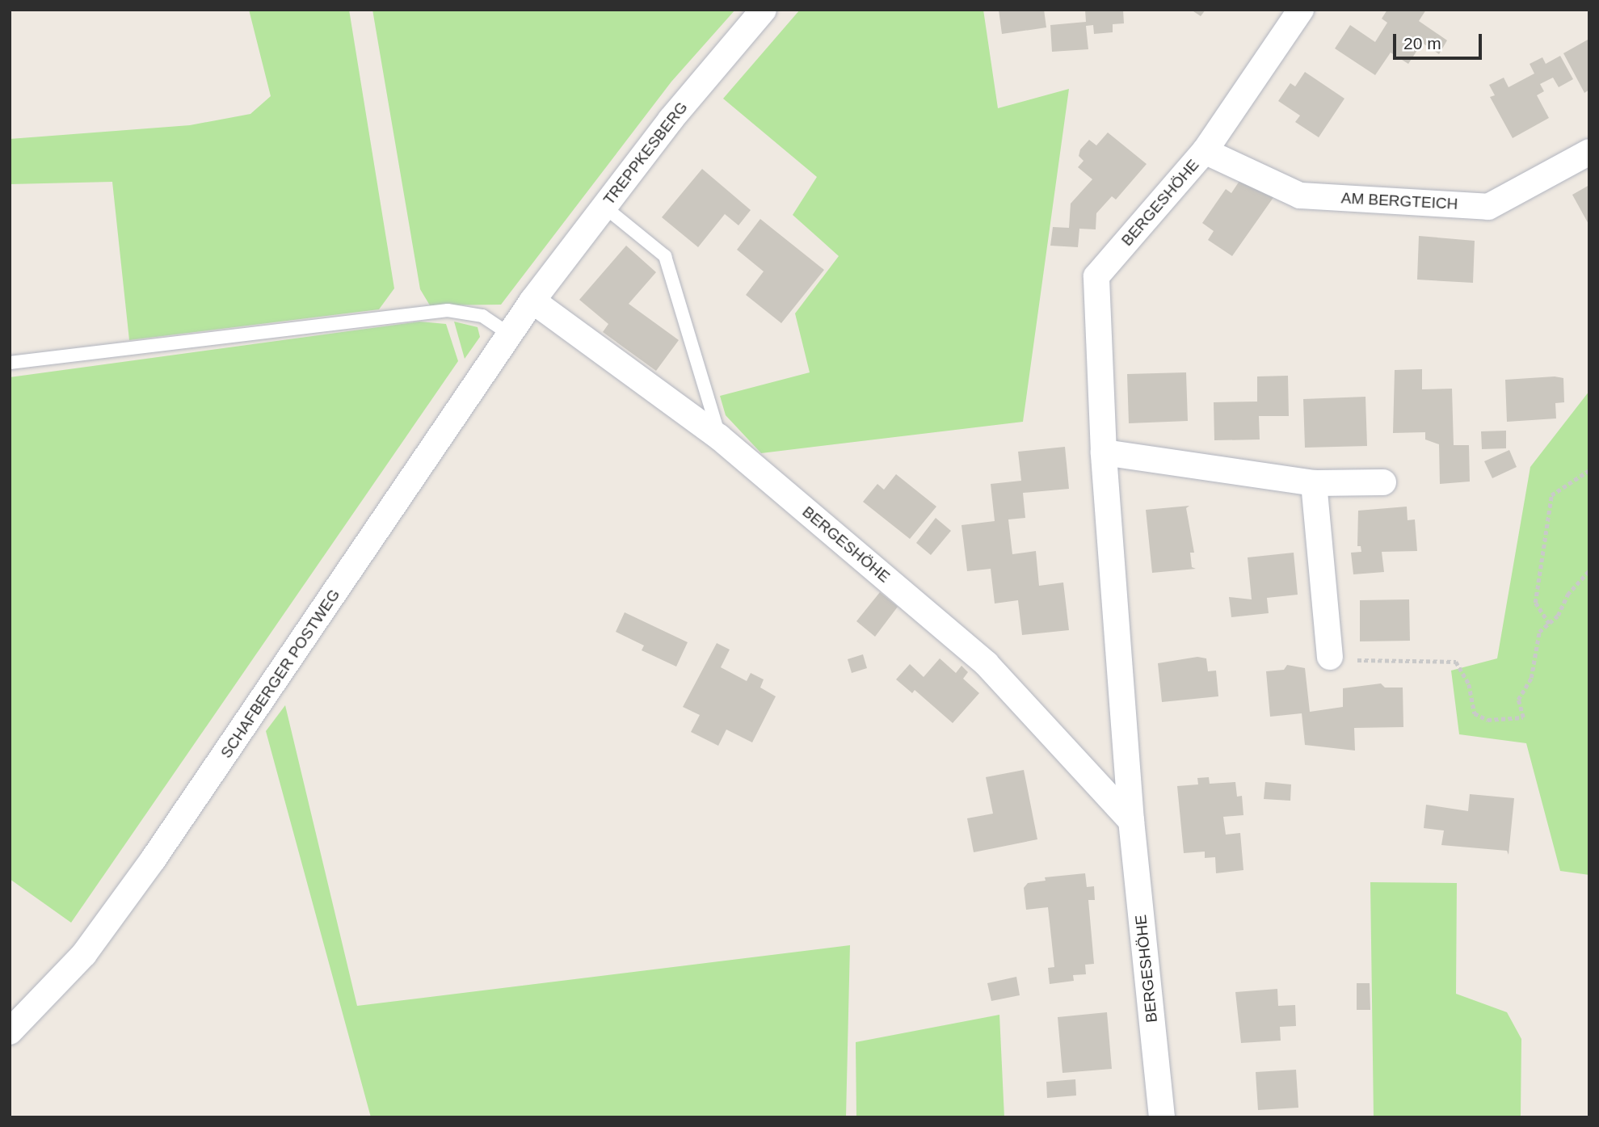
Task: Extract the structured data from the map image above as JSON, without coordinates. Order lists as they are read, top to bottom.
{
  "streets": {
    "street": [
      "TREPPKESBERG",
      "AM BERGTEICH",
      "BERGESHÖHE",
      "SCHAFBERGER POSTWEG"
    ]
  },
  "crossings": [
    ["TREPPKESBERG", "BERGESHÖHE"],
    ["TREPPKESBERG", "SCHAFBERGER POSTWEG"],
    ["AM BERGTEICH", "BERGESHÖHE"],
    ["BERGESHÖHE", "SCHAFBERGER POSTWEG"]
  ],
  "scale_bar": "20 m"
}
